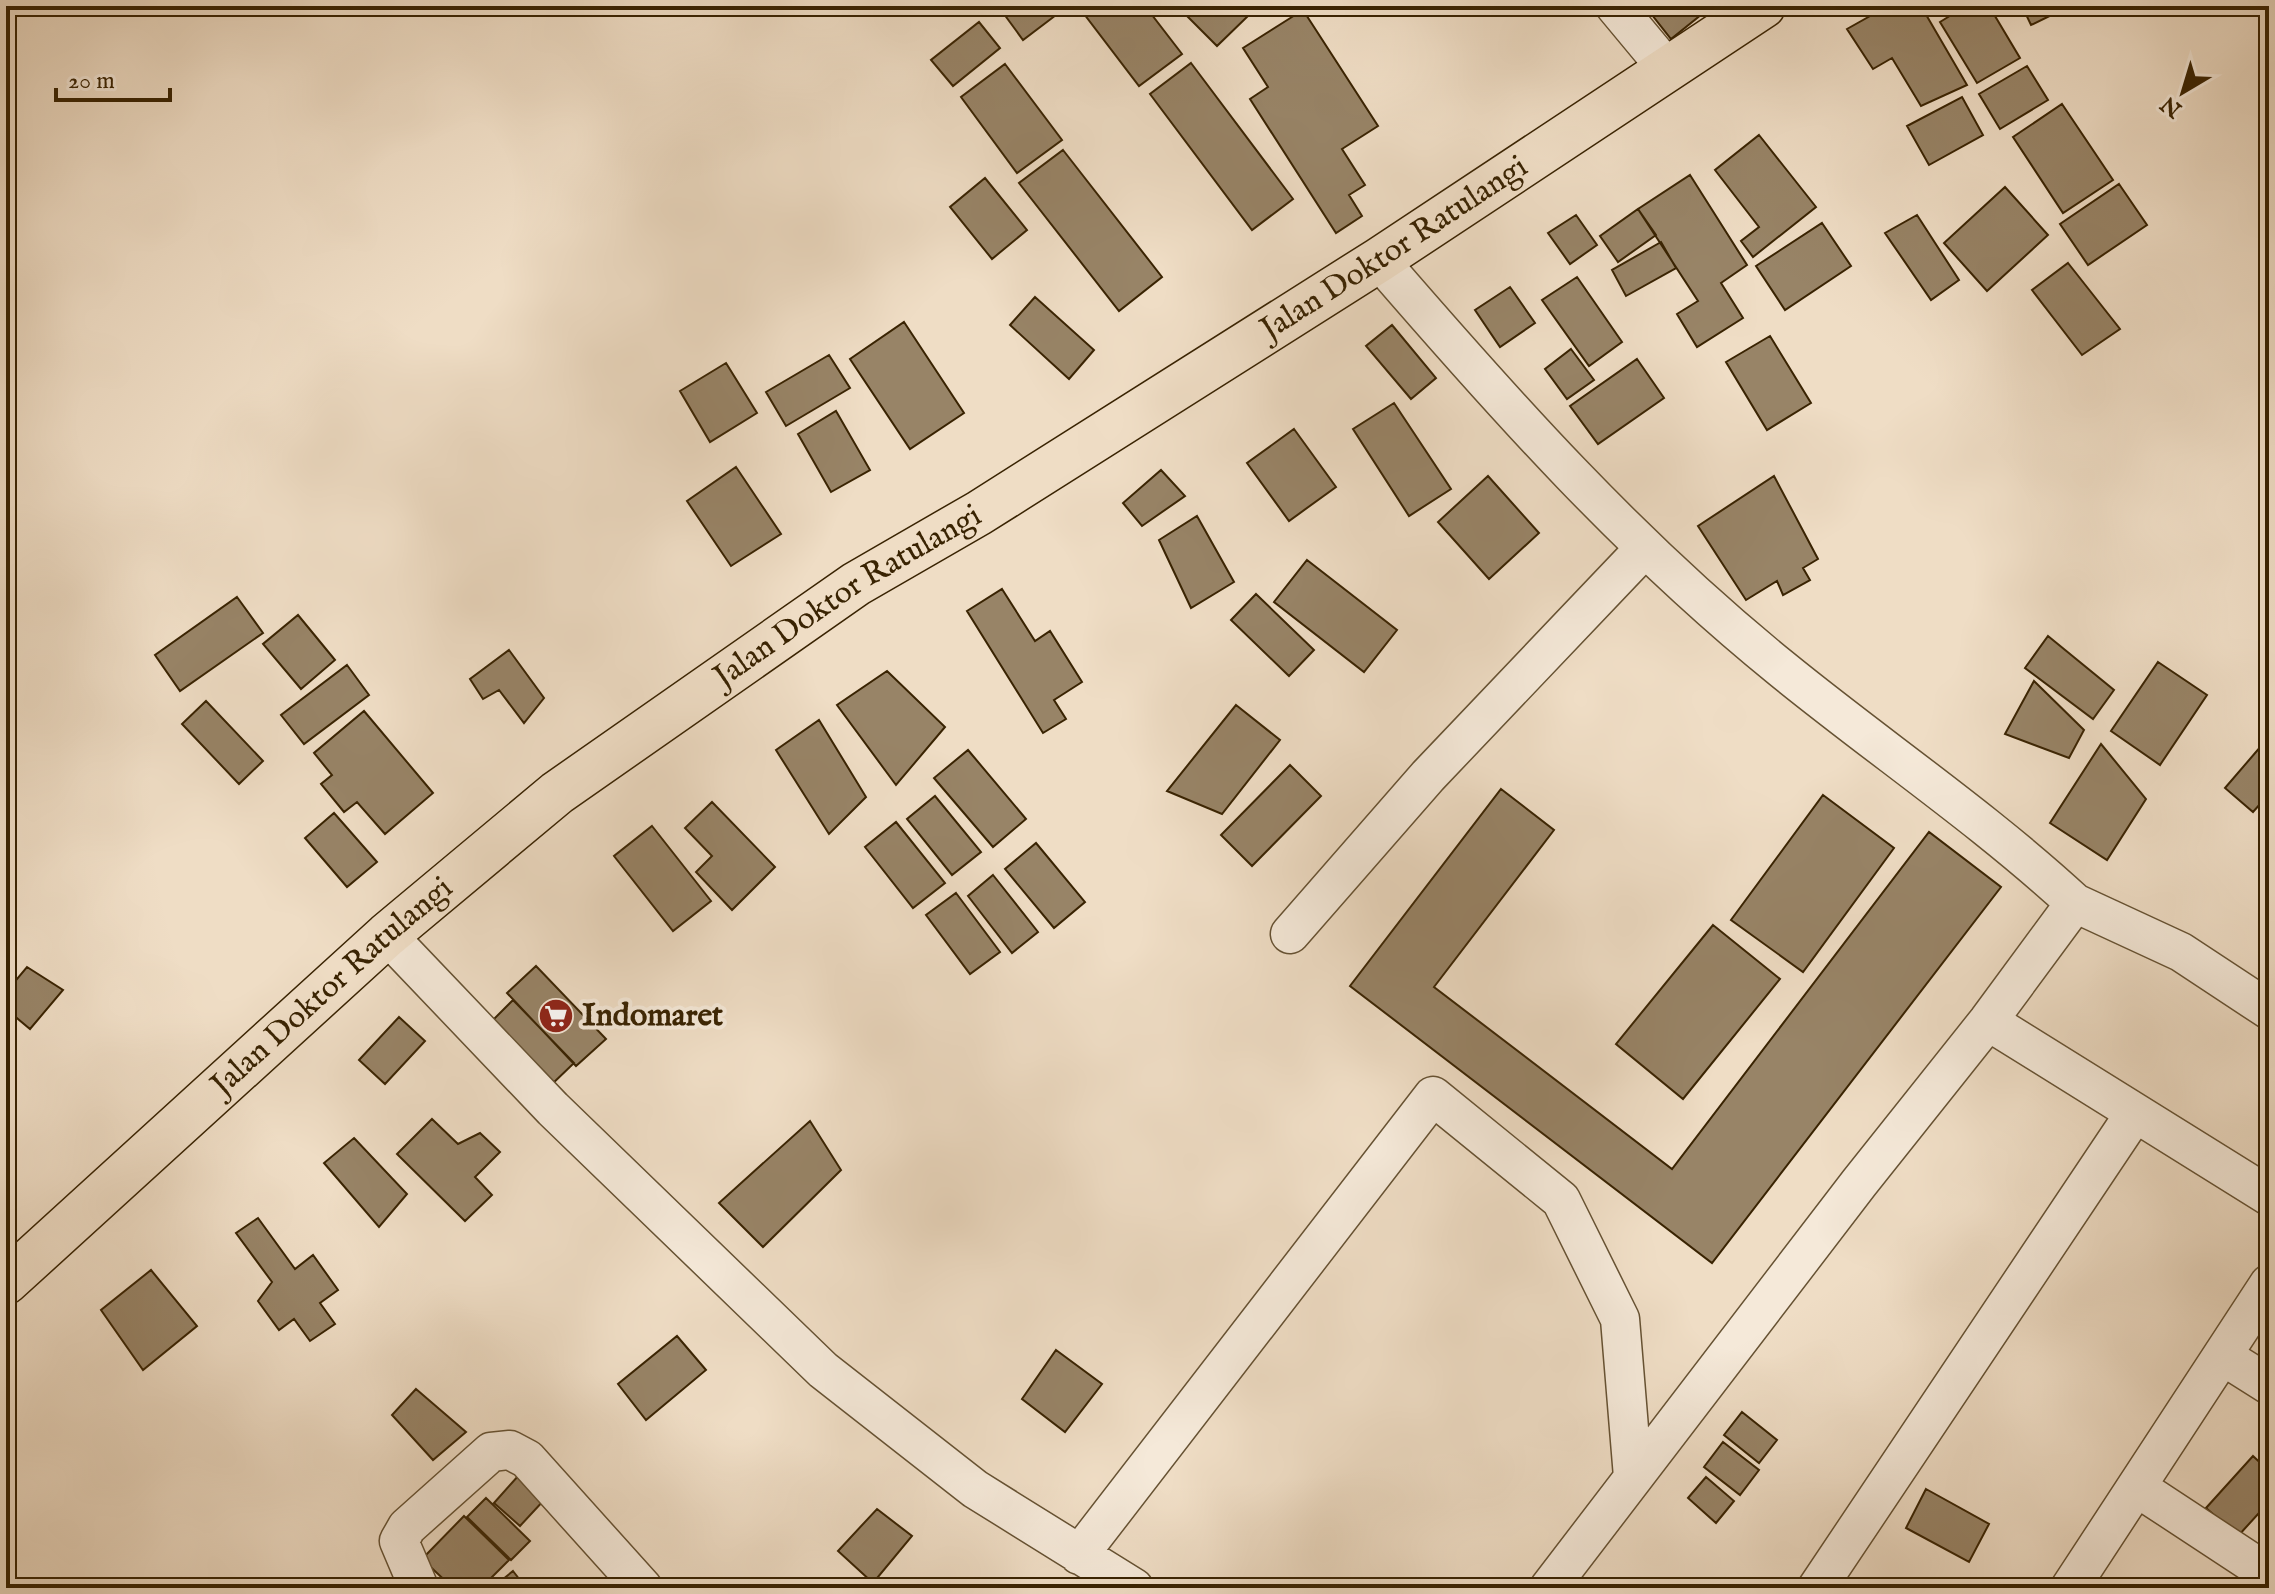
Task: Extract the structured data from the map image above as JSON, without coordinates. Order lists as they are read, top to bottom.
{
  "streets": {
    "highway": ["Jalan Doktor Ratulangi"]
  },
  "places": {
    "supermarket": ["Indomaret"]
  },
  "scale_bar": "20 m",
  "north": "bottom left"
}
